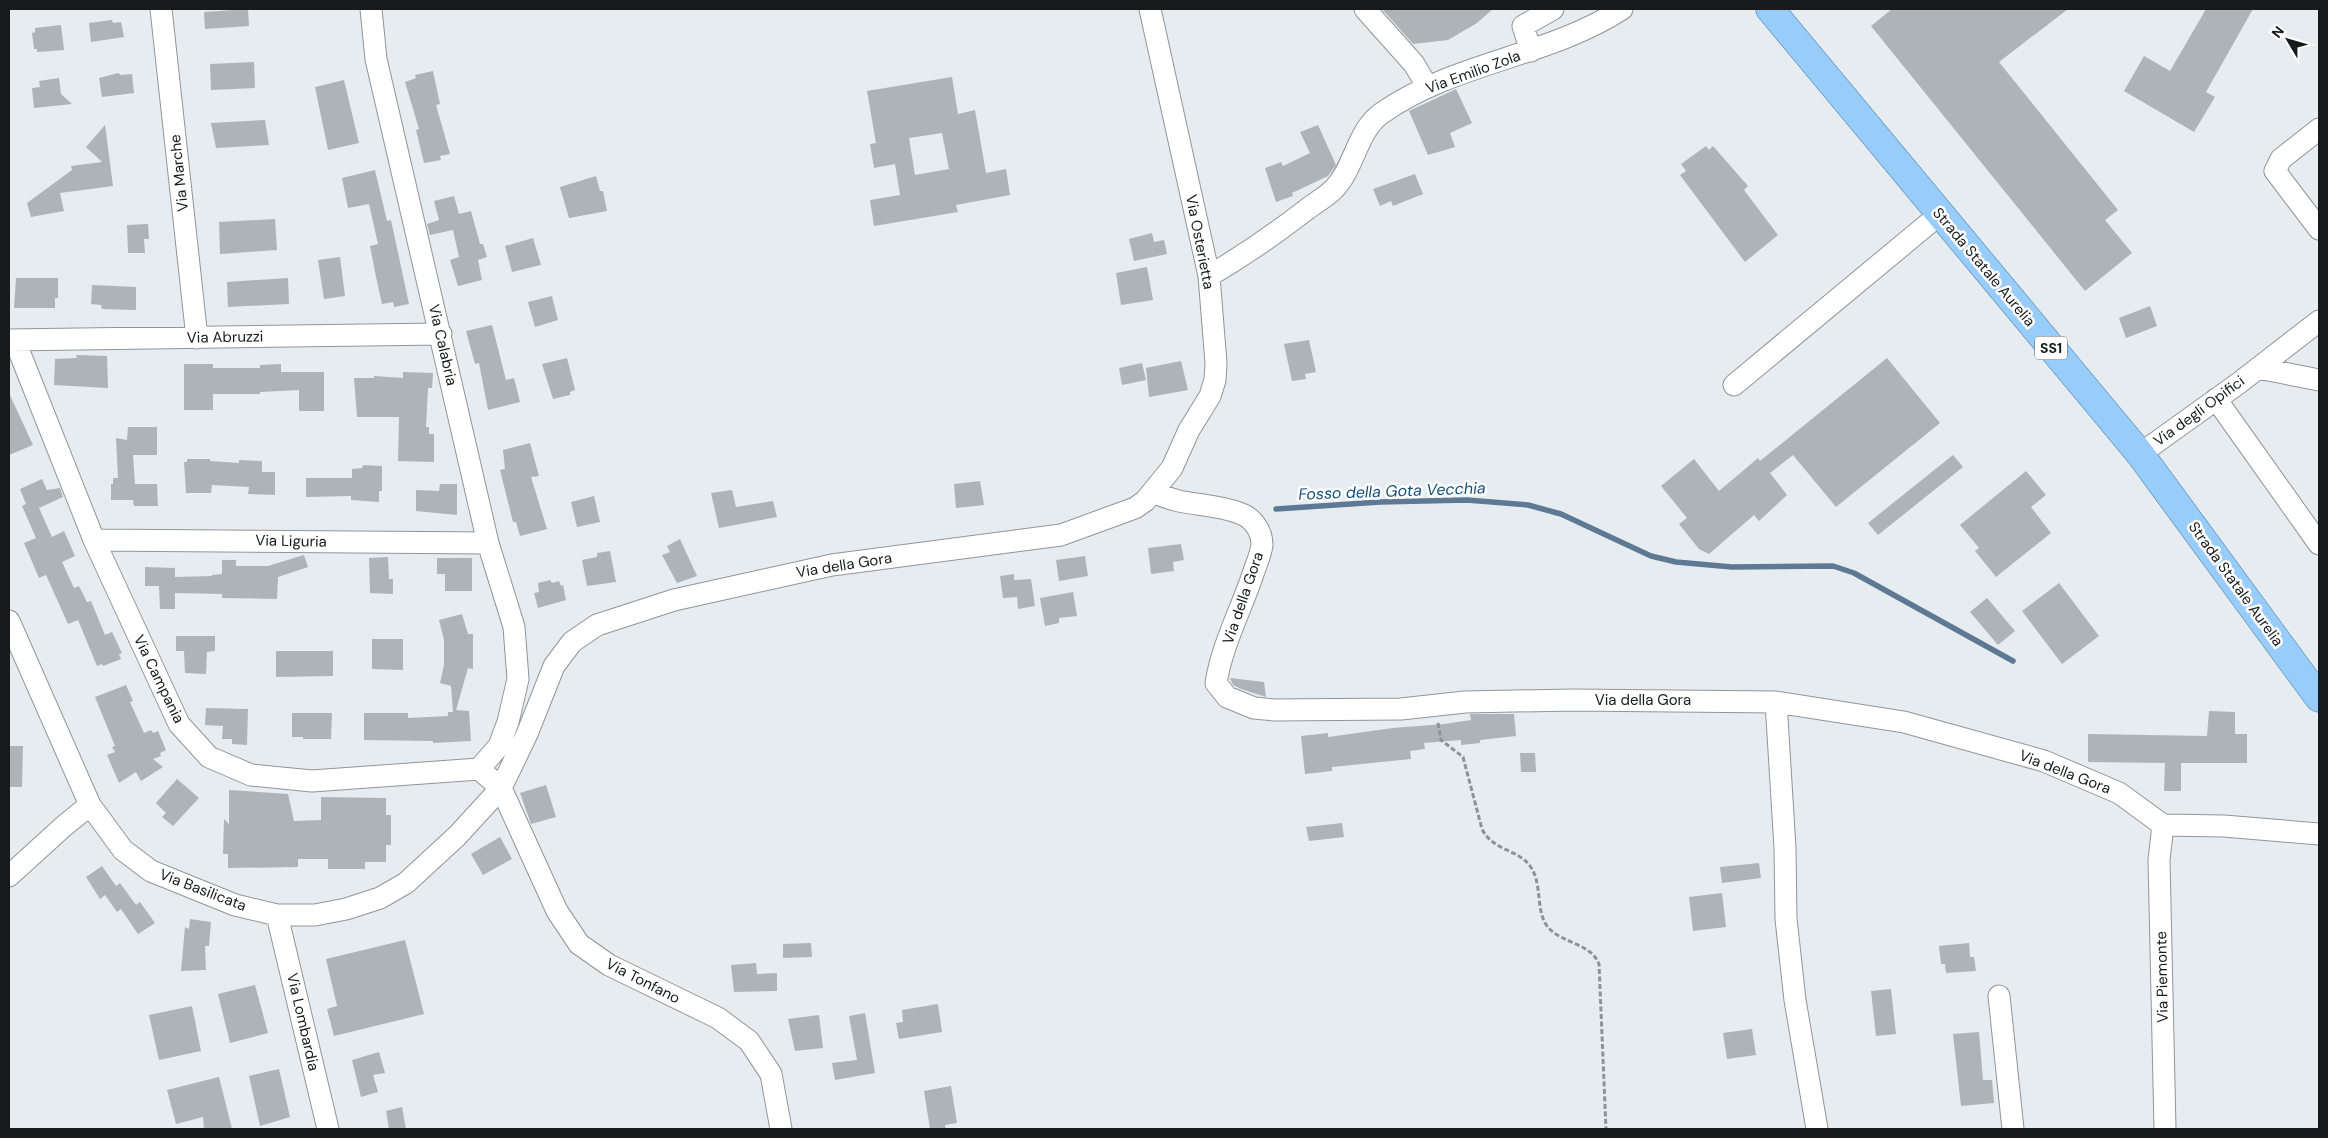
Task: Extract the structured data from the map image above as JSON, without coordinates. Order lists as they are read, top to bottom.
{
  "streets": {
    "main road": ["Strada Statale Aurelia", "SS1"],
    "street": [
      "Via Emilio Zola",
      "Via Marche",
      "Via Osterietta",
      "Via Abruzzi",
      "Via Calabria",
      "Via degli Opifici",
      "Via Liguria",
      "Via della Gora",
      "Via Campania",
      "Via Basilicata",
      "Via Piemonte",
      "Via Tonfano",
      "Via Lombardia"
    ]
  },
  "crossings": [
    ["Via Emilio Zola", "Via Osterietta"],
    ["Via Marche", "Via Abruzzi"],
    ["Via Osterietta", "Via della Gora"],
    ["Strada Statale Aurelia", "Via degli Opifici"],
    ["Via Abruzzi", "Via Calabria"],
    ["Via Abruzzi", "Via Campania"],
    ["Via Calabria", "Via Liguria"],
    ["Via Calabria", "Via Campania"],
    ["Via Liguria", "Via Campania"],
    ["Via della Gora", "Via Basilicata"],
    ["Via della Gora", "Via Piemonte"],
    ["Via della Gora", "Via Tonfano"],
    ["Via Basilicata", "Via Tonfano"],
    ["Via Basilicata", "Via Lombardia"]
  ],
  "water": ["Fosso della Gota Vecchia"],
  "north": "top left"
}
